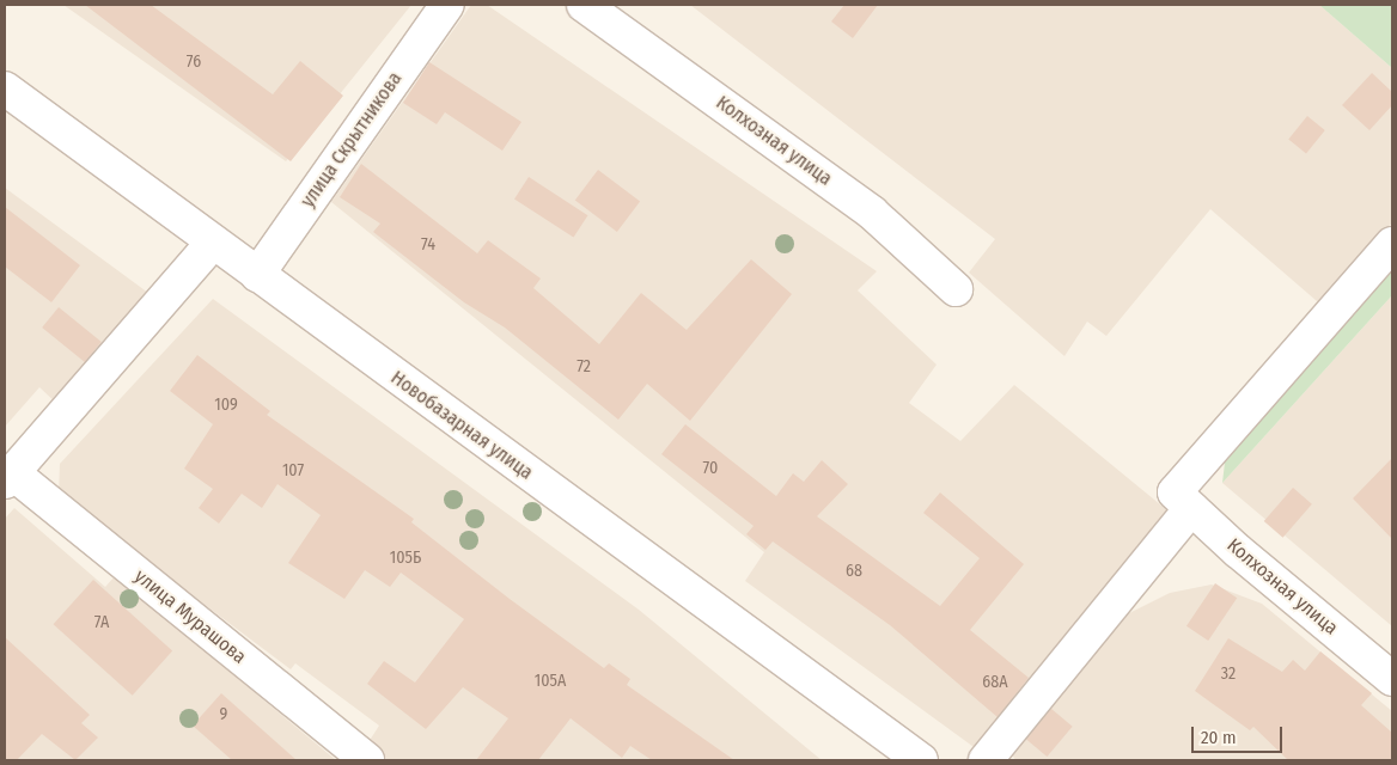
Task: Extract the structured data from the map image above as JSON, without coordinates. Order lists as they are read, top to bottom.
{
  "streets": {
    "street": [
      "улица Скрытникова",
      "Колхозная улица",
      "Новобазарная улица",
      "улица Мурашова"
    ]
  },
  "crossings": [
    ["улица Скрытникова", "Новобазарная улица"]
  ],
  "house_numbers": [
    "76",
    "74",
    "72",
    "109",
    "70",
    "107",
    "105Б",
    "68",
    "7А",
    "32",
    "105А",
    "68А",
    "9"
  ],
  "scale_bar": "20 m"
}
